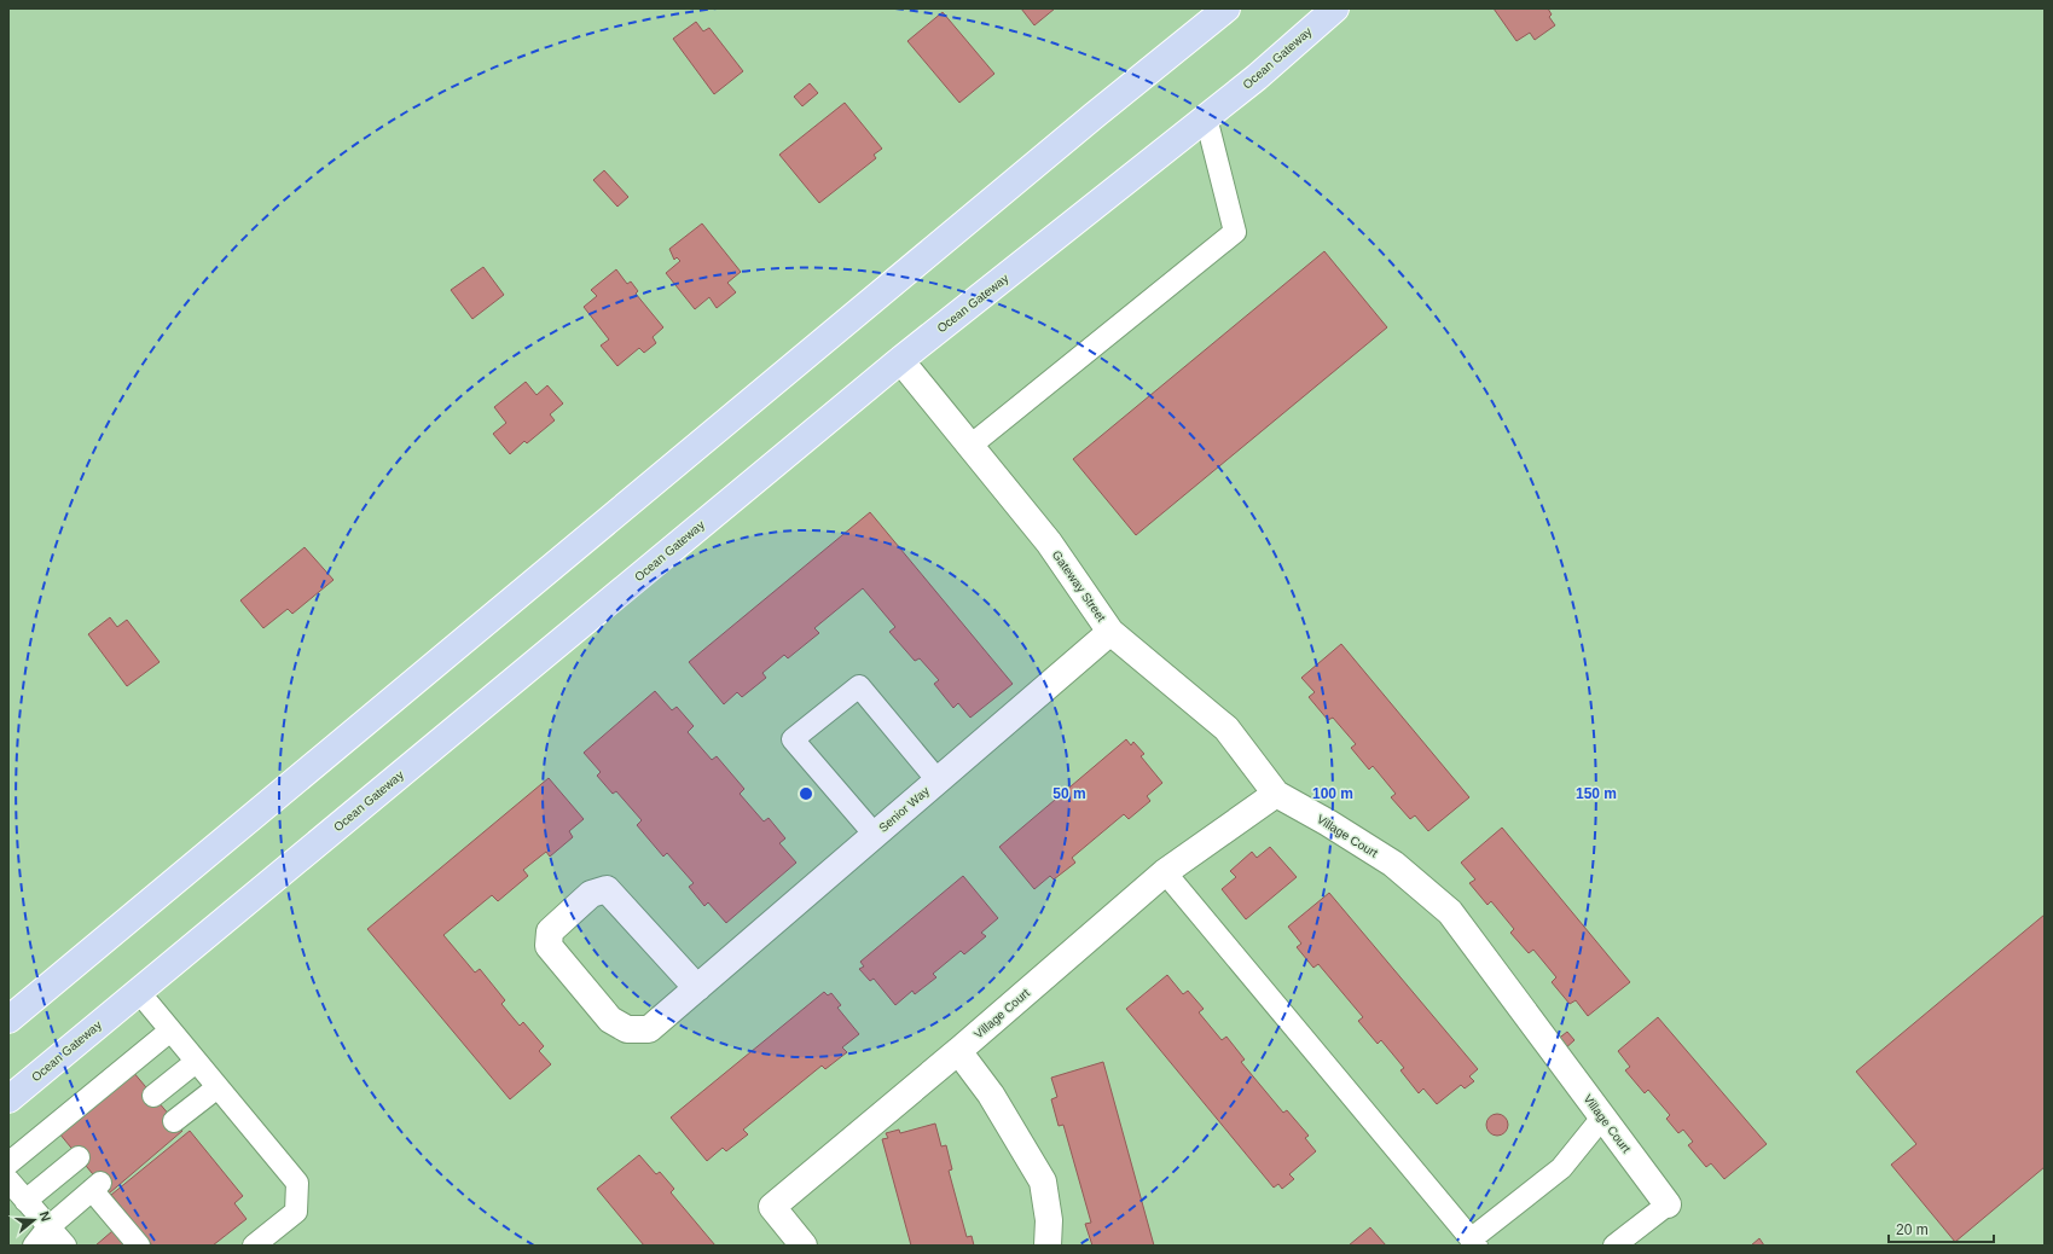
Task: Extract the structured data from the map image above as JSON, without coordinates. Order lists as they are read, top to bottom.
{
  "streets": {
    "main road": ["Ocean Gateway"],
    "street": ["Gateway Street", "Senior Way", "Village Court"]
  },
  "crossings": [
    ["Ocean Gateway", "Gateway Street"],
    ["Gateway Street", "Senior Way"],
    ["Gateway Street", "Village Court"]
  ],
  "scale_bar": "20 m",
  "north": "right",
  "rings": ["50 m", "100 m", "150 m"]
}
